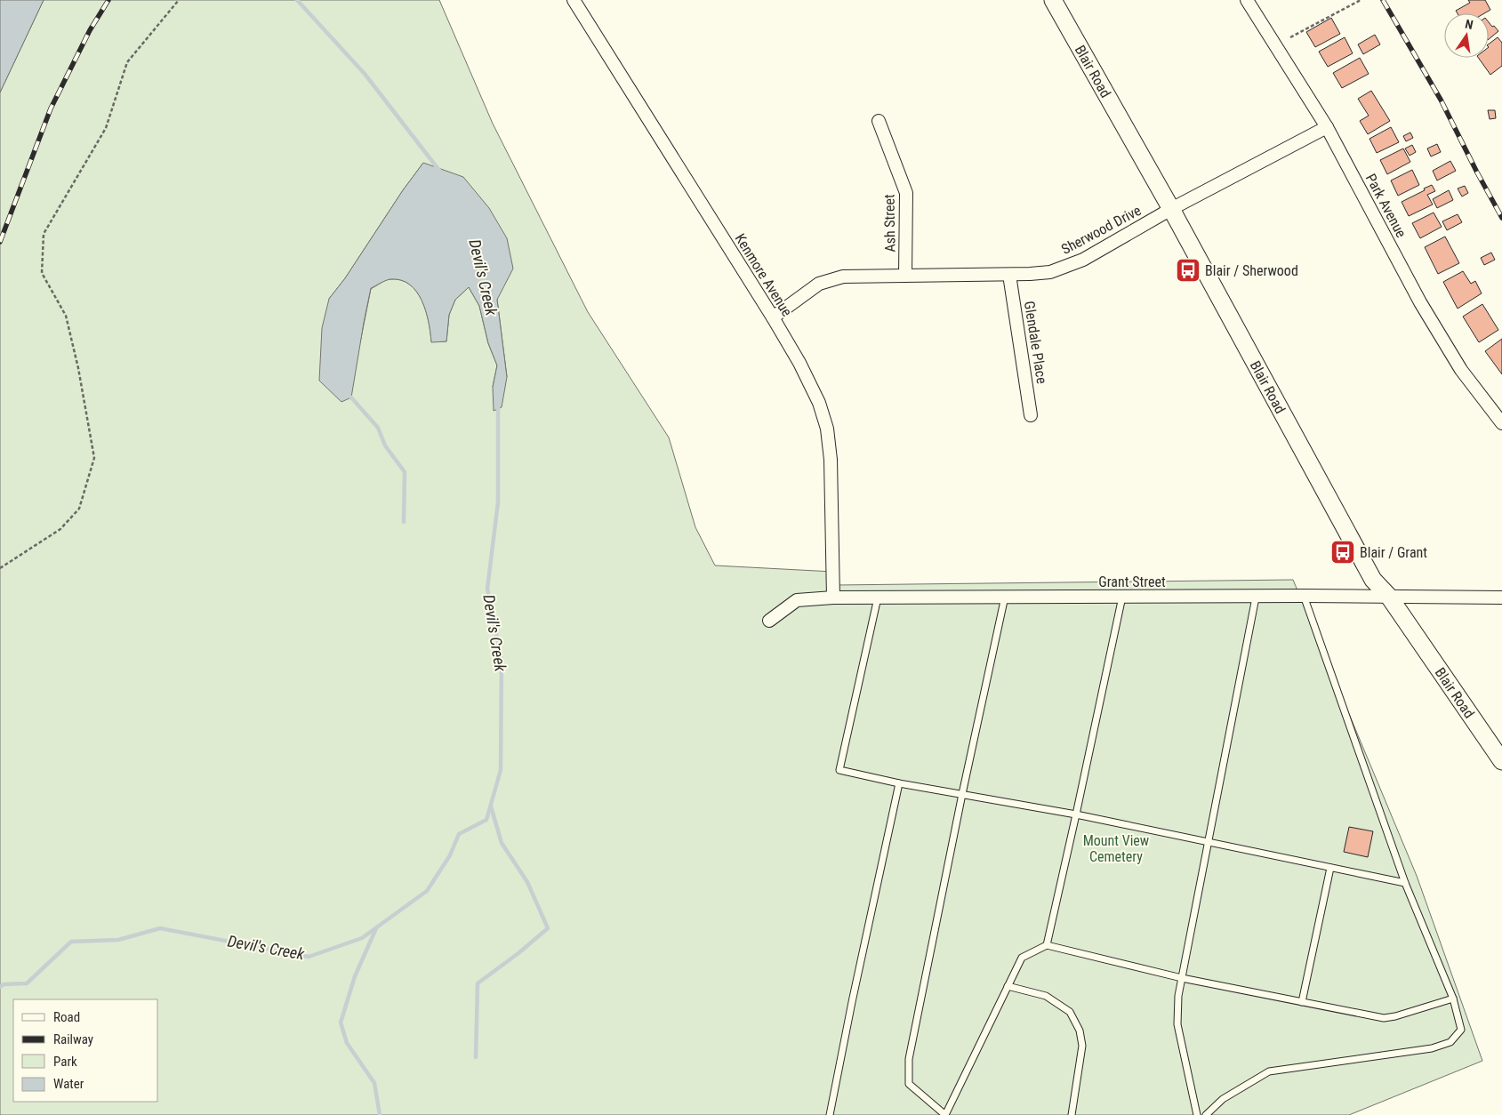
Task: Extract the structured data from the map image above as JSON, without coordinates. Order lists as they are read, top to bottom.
{
  "streets": {
    "street": [
      "Blair Road",
      "Park Avenue",
      "Ash Street",
      "Sherwood Drive",
      "Kenmore Avenue",
      "Glendale Place",
      "Grant Street"
    ]
  },
  "crossings": [
    ["Blair Road", "Sherwood Drive"],
    ["Blair Road", "Grant Street"],
    ["Park Avenue", "Sherwood Drive"],
    ["Ash Street", "Sherwood Drive"],
    ["Sherwood Drive", "Kenmore Avenue"],
    ["Sherwood Drive", "Glendale Place"],
    ["Kenmore Avenue", "Grant Street"]
  ],
  "water": ["Devil's Creek"],
  "parks": ["Mount View Cemetery"],
  "places": {
    "bus stop": ["Blair / Sherwood", "Blair / Grant"]
  },
  "legend": [
    "Road",
    "Railway",
    "Park",
    "Water"
  ],
  "north": "top"
}
